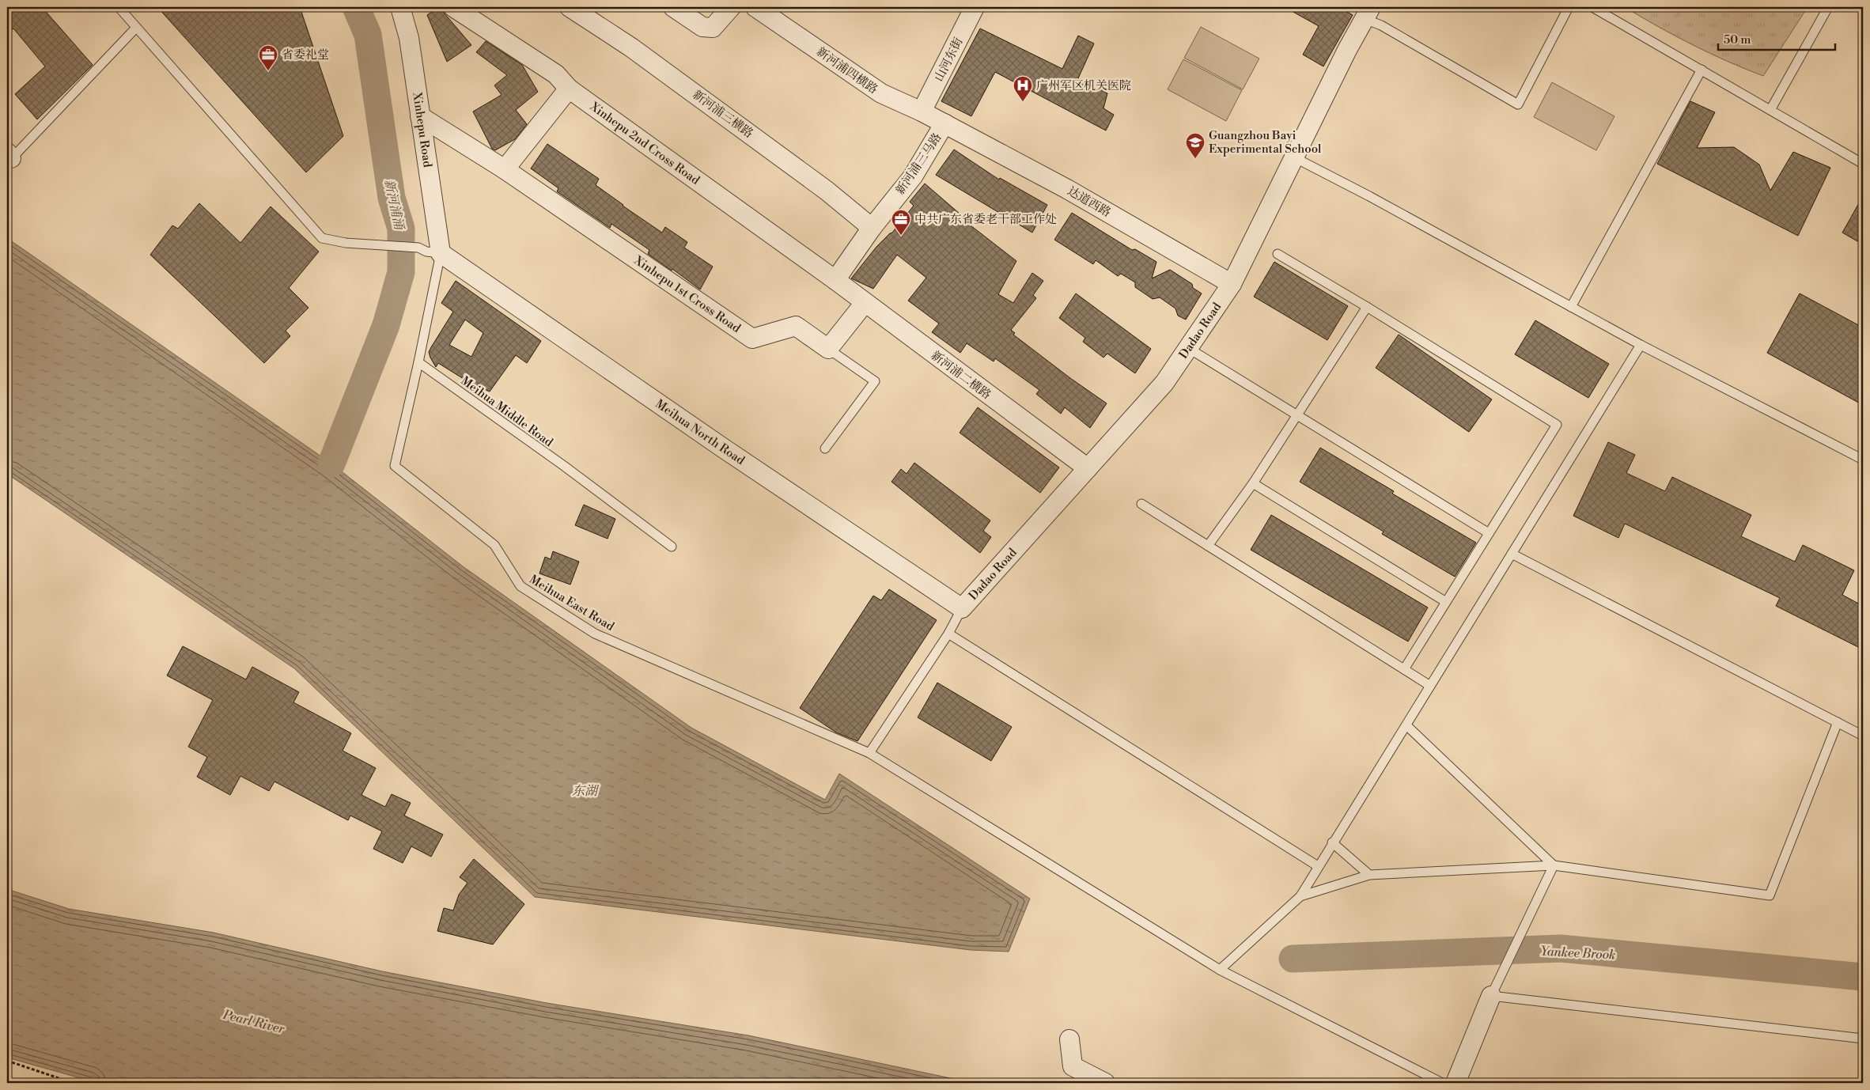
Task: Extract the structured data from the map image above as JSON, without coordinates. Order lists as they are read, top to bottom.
{
  "streets": {
    "street": [
      "山河东街",
      "新河浦四横路",
      "新河浦三横路",
      "Xinhepu Road",
      "Xinhepu 2nd Cross Road",
      "新河浦三马路",
      "达道西路",
      "Xinhepu 1st Cross Road",
      "Dadao Road",
      "新河浦二横路",
      "Meihua North Road"
    ],
    "lane": ["Meihua Middle Road", "Meihua East Road"]
  },
  "crossings": [
    ["山河东街", "新河浦四横路"],
    ["新河浦四横路", "新河浦三马路"],
    ["新河浦四横路", "达道西路"],
    ["新河浦三横路", "新河浦三马路"],
    ["Xinhepu Road", "Meihua North Road"],
    ["Xinhepu 2nd Cross Road", "新河浦三马路"],
    ["Xinhepu 2nd Cross Road", "新河浦二横路"],
    ["新河浦三马路", "达道西路"],
    ["新河浦三马路", "新河浦二横路"],
    ["达道西路", "Dadao Road"],
    ["Dadao Road", "新河浦二横路"],
    ["Dadao Road", "Meihua North Road"],
    ["Meihua Middle Road", "Meihua East Road"]
  ],
  "water": [
    "新河浦涌",
    "东湖",
    "Yankee Brook",
    "Pearl River"
  ],
  "places": {
    "office": ["省委礼堂", "中共广东省委老干部工作处"],
    "hospital": ["广州军区机关医院"],
    "school or university": ["Guangzhou Bayi Experimental School"]
  },
  "scale_bar": "50 m"
}
